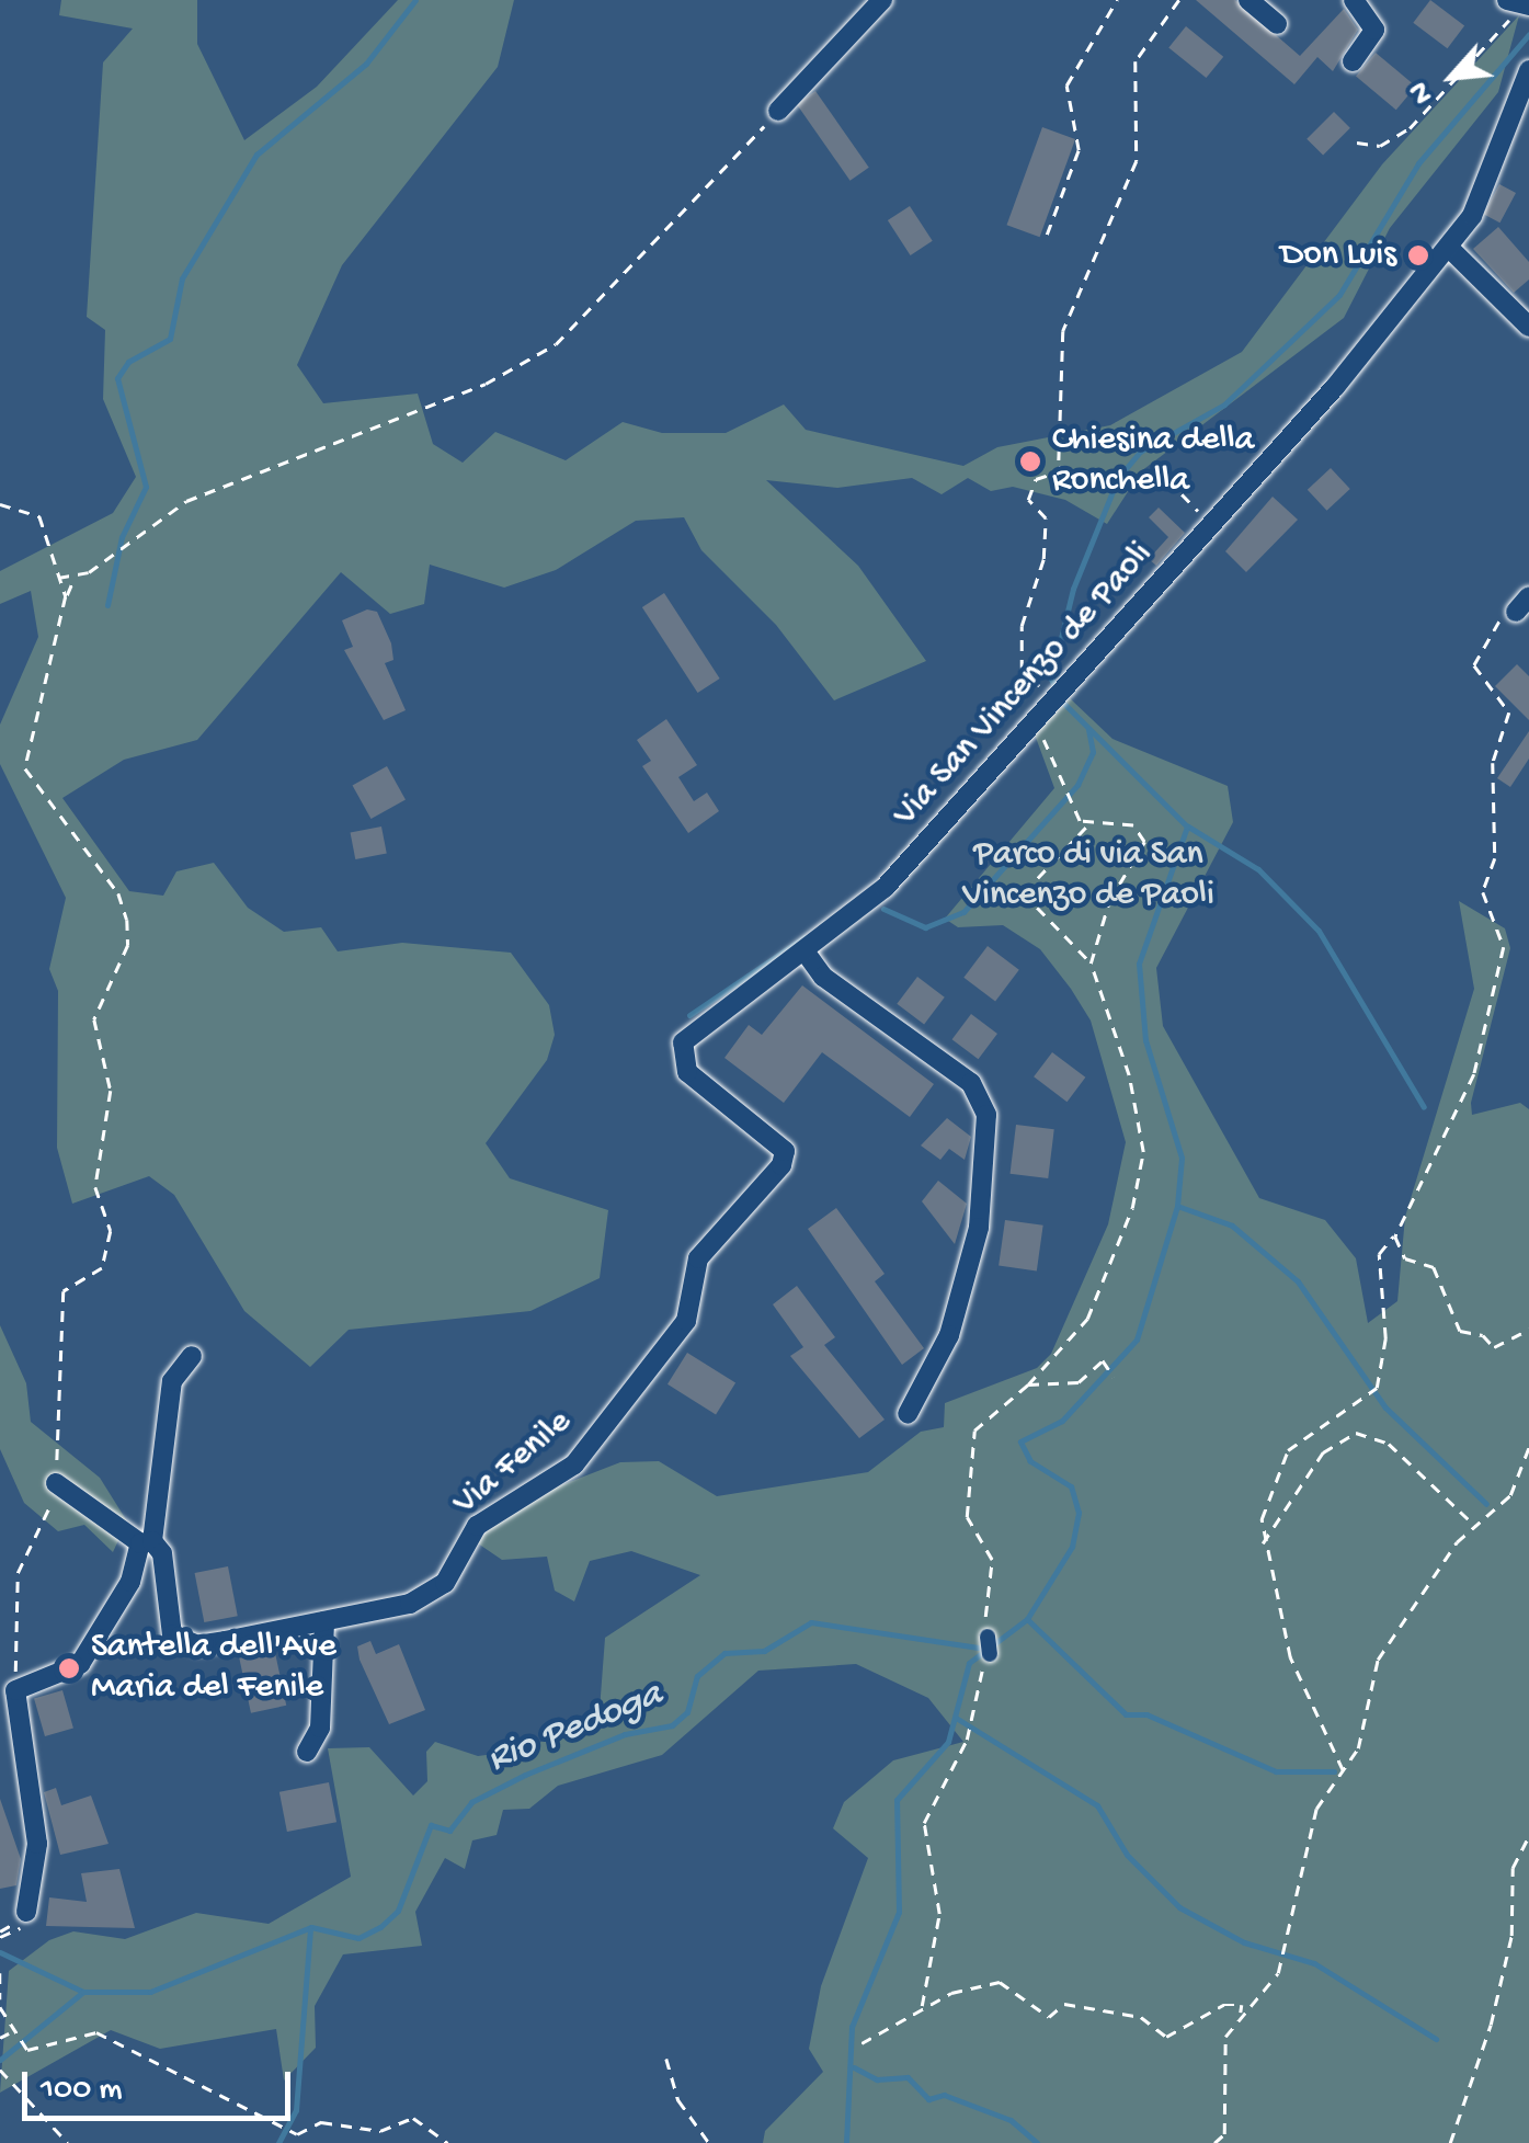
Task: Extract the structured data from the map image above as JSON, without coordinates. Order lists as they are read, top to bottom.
{
  "streets": {
    "street": ["Via San Vincenzo de Paoli", "Via Fenile"]
  },
  "crossings": [
    ["Via San Vincenzo de Paoli", "Via Fenile"]
  ],
  "water": ["Rio Pedoga"],
  "parks": ["Parco di via San Vincenzo de Paoli"],
  "places": ["Don Luis", "Chiesina della Ronchella", "Santella dell'Ave Maria del Fenile"],
  "scale_bar": "100 m",
  "north": "bottom left"
}
